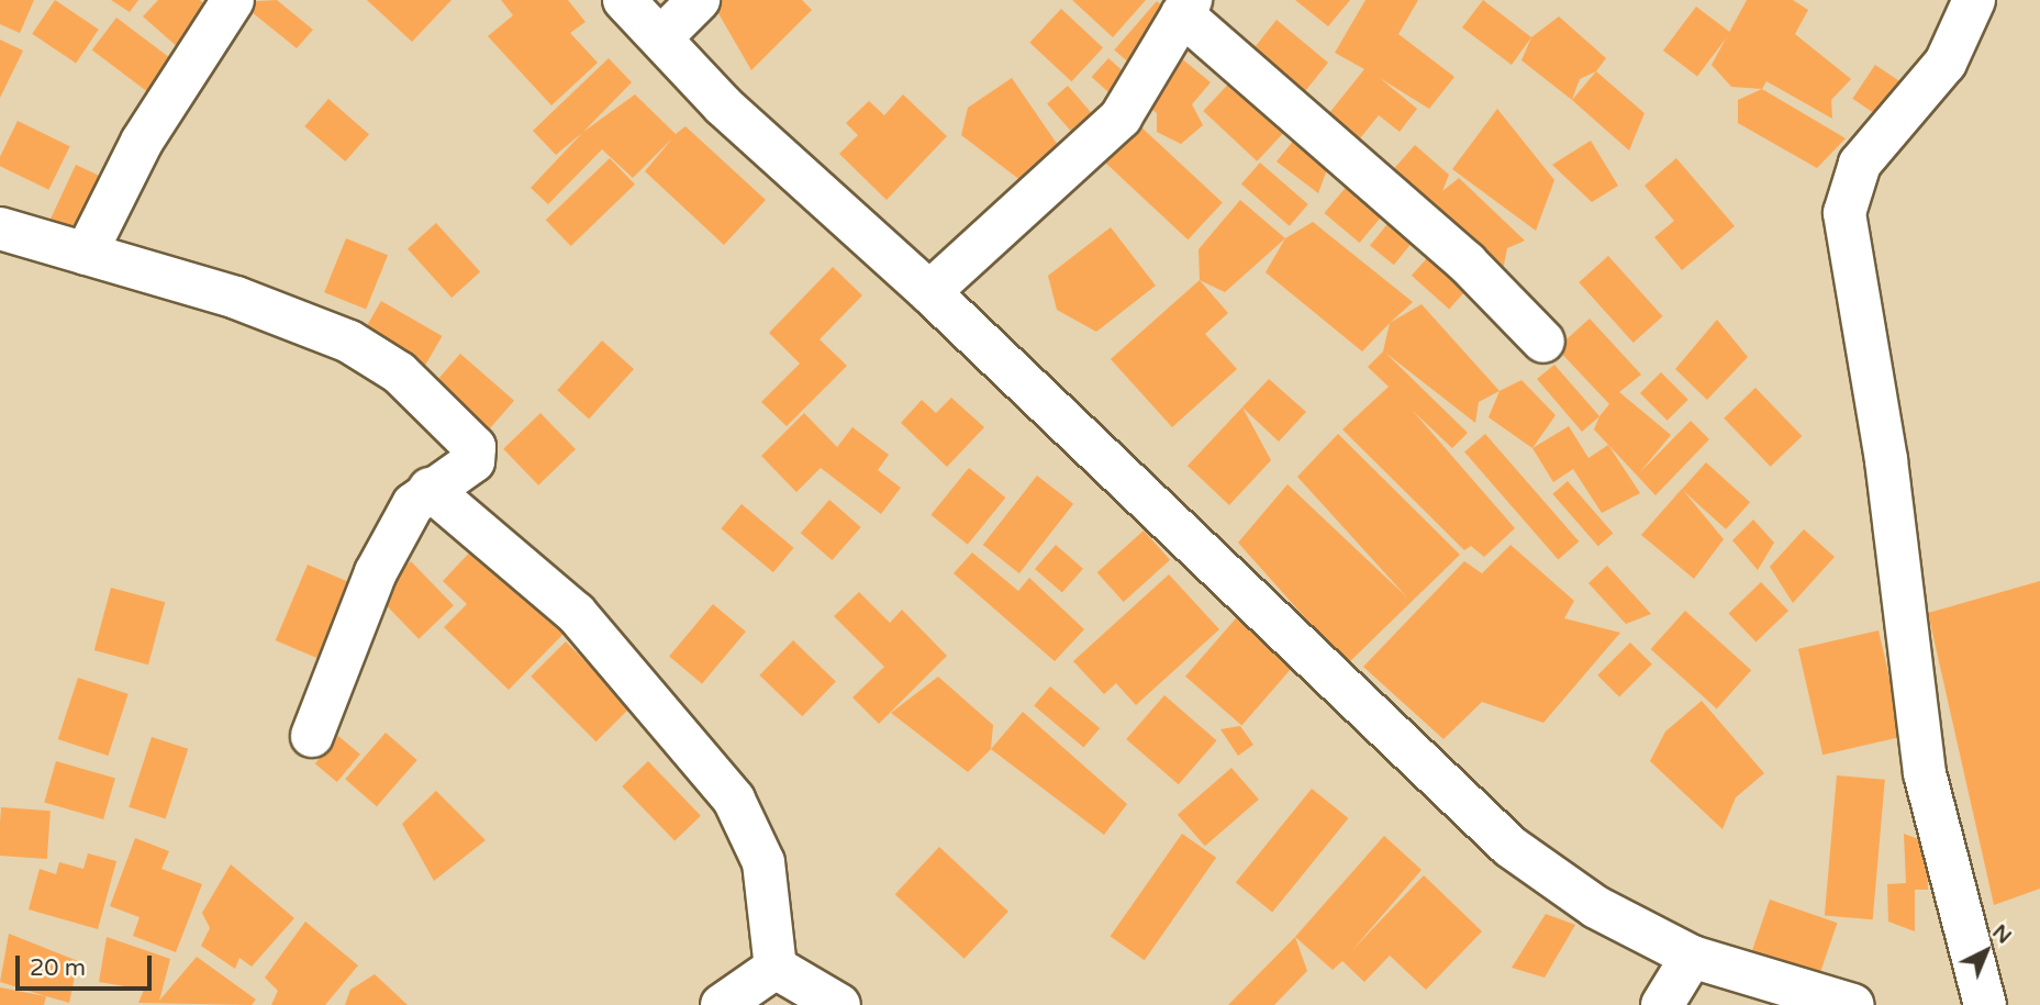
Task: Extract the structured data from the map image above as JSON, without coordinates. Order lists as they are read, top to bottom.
{
  "scale_bar": "20 m",
  "north": "top right"
}
